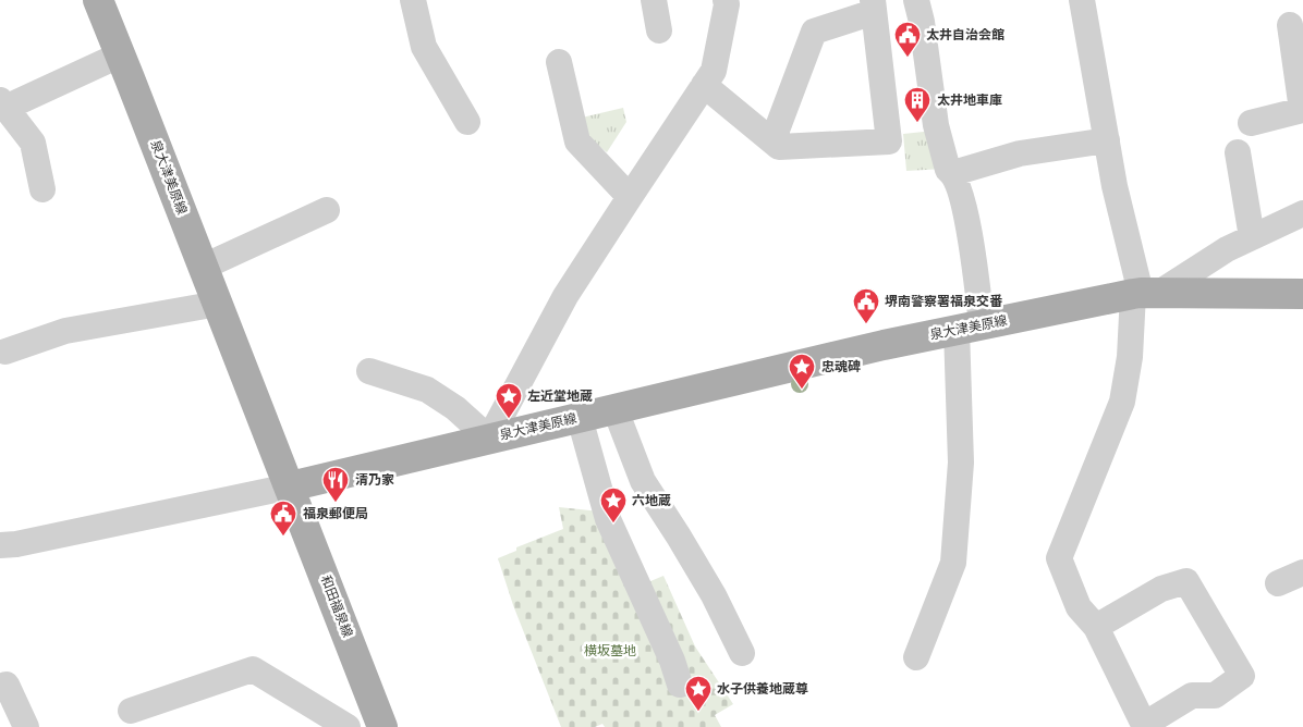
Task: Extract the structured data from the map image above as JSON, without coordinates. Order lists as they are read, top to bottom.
{
  "streets": {
    "main road": ["泉大津美原線", "和田福泉線"]
  },
  "crossings": [
    ["泉大津美原線", "和田福泉線"]
  ],
  "parks": ["横坂墓地"],
  "places": {
    "public building": ["太井自治会館", "堺南警察署福泉交番", "福泉郵便局"],
    "building": ["太井地車庫"],
    "place": [
      "忠魂碑",
      "左近堂地蔵",
      "六地蔵",
      "水子供養地蔵尊"
    ],
    "restaurant": ["清乃家"]
  }
}
